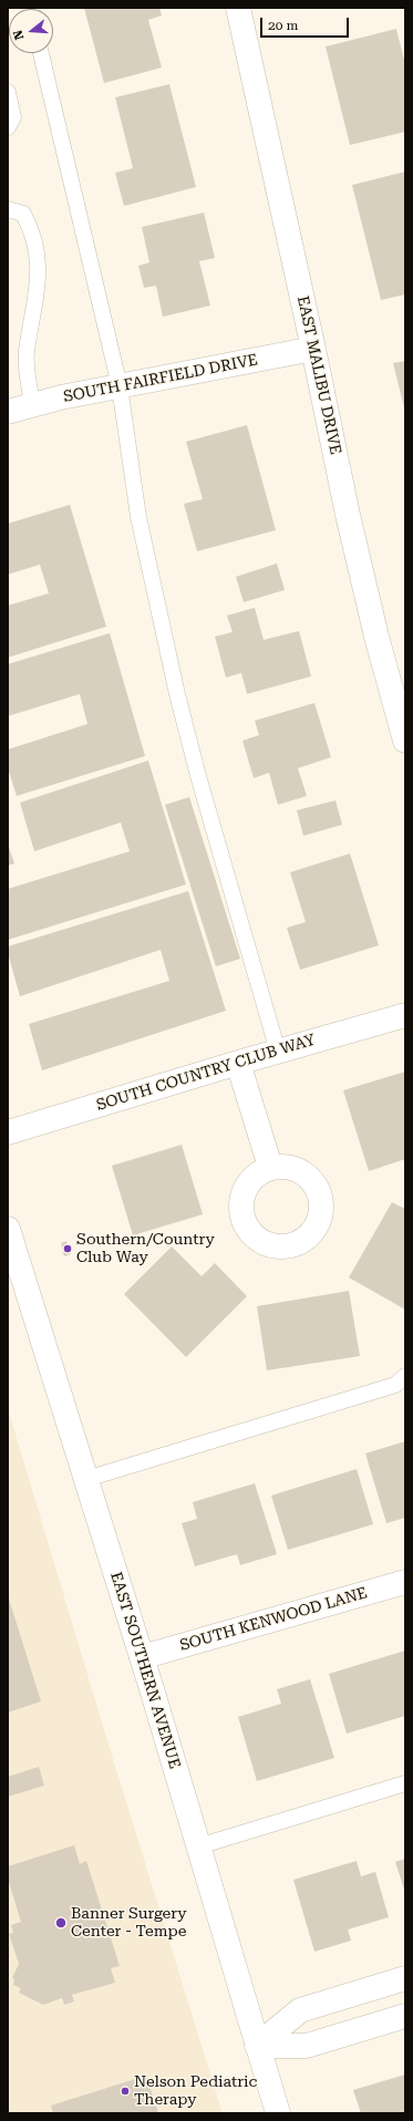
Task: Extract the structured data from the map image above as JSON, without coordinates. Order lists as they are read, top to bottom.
{
  "streets": {
    "street": [
      "EAST MALIBU DRIVE",
      "SOUTH FAIRFIELD DRIVE",
      "SOUTH COUNTRY CLUB WAY",
      "SOUTH KENWOOD LANE",
      "EAST SOUTHERN AVENUE"
    ]
  },
  "crossings": [
    ["EAST MALIBU DRIVE", "SOUTH FAIRFIELD DRIVE"],
    ["SOUTH KENWOOD LANE", "EAST SOUTHERN AVENUE"]
  ],
  "places": ["Southern/Country Club Way", "Banner Surgery Center - Tempe", "Nelson Pediatric Therapy"],
  "scale_bar": "20 m",
  "north": "left"
}
